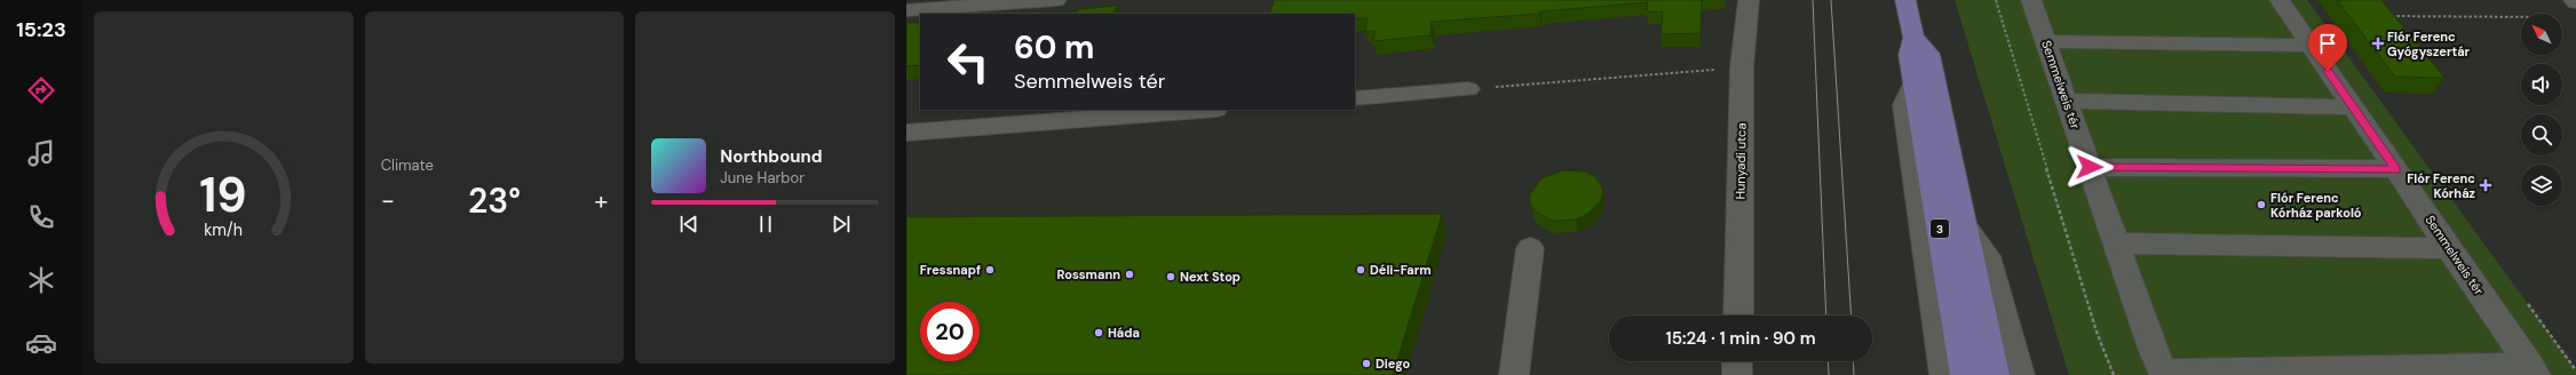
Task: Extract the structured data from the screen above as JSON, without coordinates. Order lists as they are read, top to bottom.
{
  "streets": {
    "main road": ["3"],
    "street": ["Semmelweis tér", "Hunyadi utca"]
  },
  "places": {
    "health": ["Flór Ferenc Gyógyszertár", "Flór Ferenc Kórház"],
    "other": [
      "Flór Ferenc Kórház parkoló",
      "Fressnapf",
      "Déli-Farm",
      "Rossmann",
      "Next Stop",
      "Háda",
      "Diego"
    ]
  },
  "north": "top left",
  "page": {
    "tabs": "15:23",
    "tile": "Climate",
    "turn": ["60 m", "Semmelweis tér"],
    "song": ["Northbound", "June Harbor"],
    "heat": ["−", "23°", "+"],
    "limit": "20",
    "trip": "15:24 · 1 min · 90 m",
    "gauge": ["19", "km/h"]
  }
}
